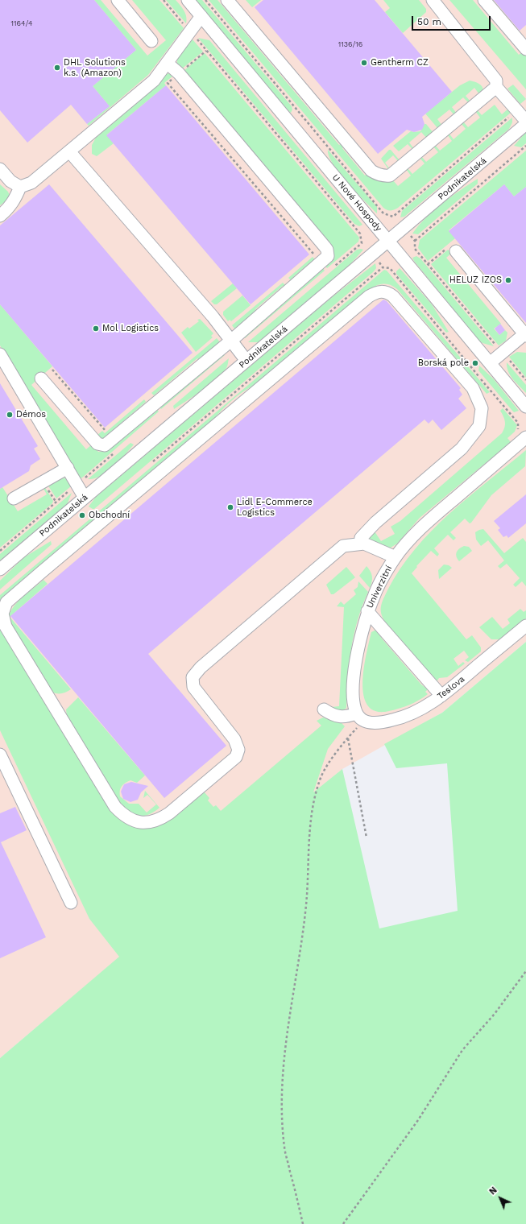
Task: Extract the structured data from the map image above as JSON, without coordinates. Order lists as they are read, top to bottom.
{
  "streets": {
    "street": [
      "Podnikatelská",
      "U Nové Hospody",
      "Univerzitní",
      "Teslova"
    ]
  },
  "crossings": [
    ["Podnikatelská", "U Nové Hospody"],
    ["Univerzitní", "Teslova"]
  ],
  "places": [
    "Gentherm CZ",
    "DHL Solutions k.s. (Amazon)",
    "HELUZ IZOS",
    "Mol Logistics",
    "Borská pole",
    "Démos",
    "Lidl E-Commerce Logistics",
    "Obchodní"
  ],
  "house_numbers": ["1164/4", "1136/16"],
  "scale_bar": "50 m",
  "north": "top left"
}
